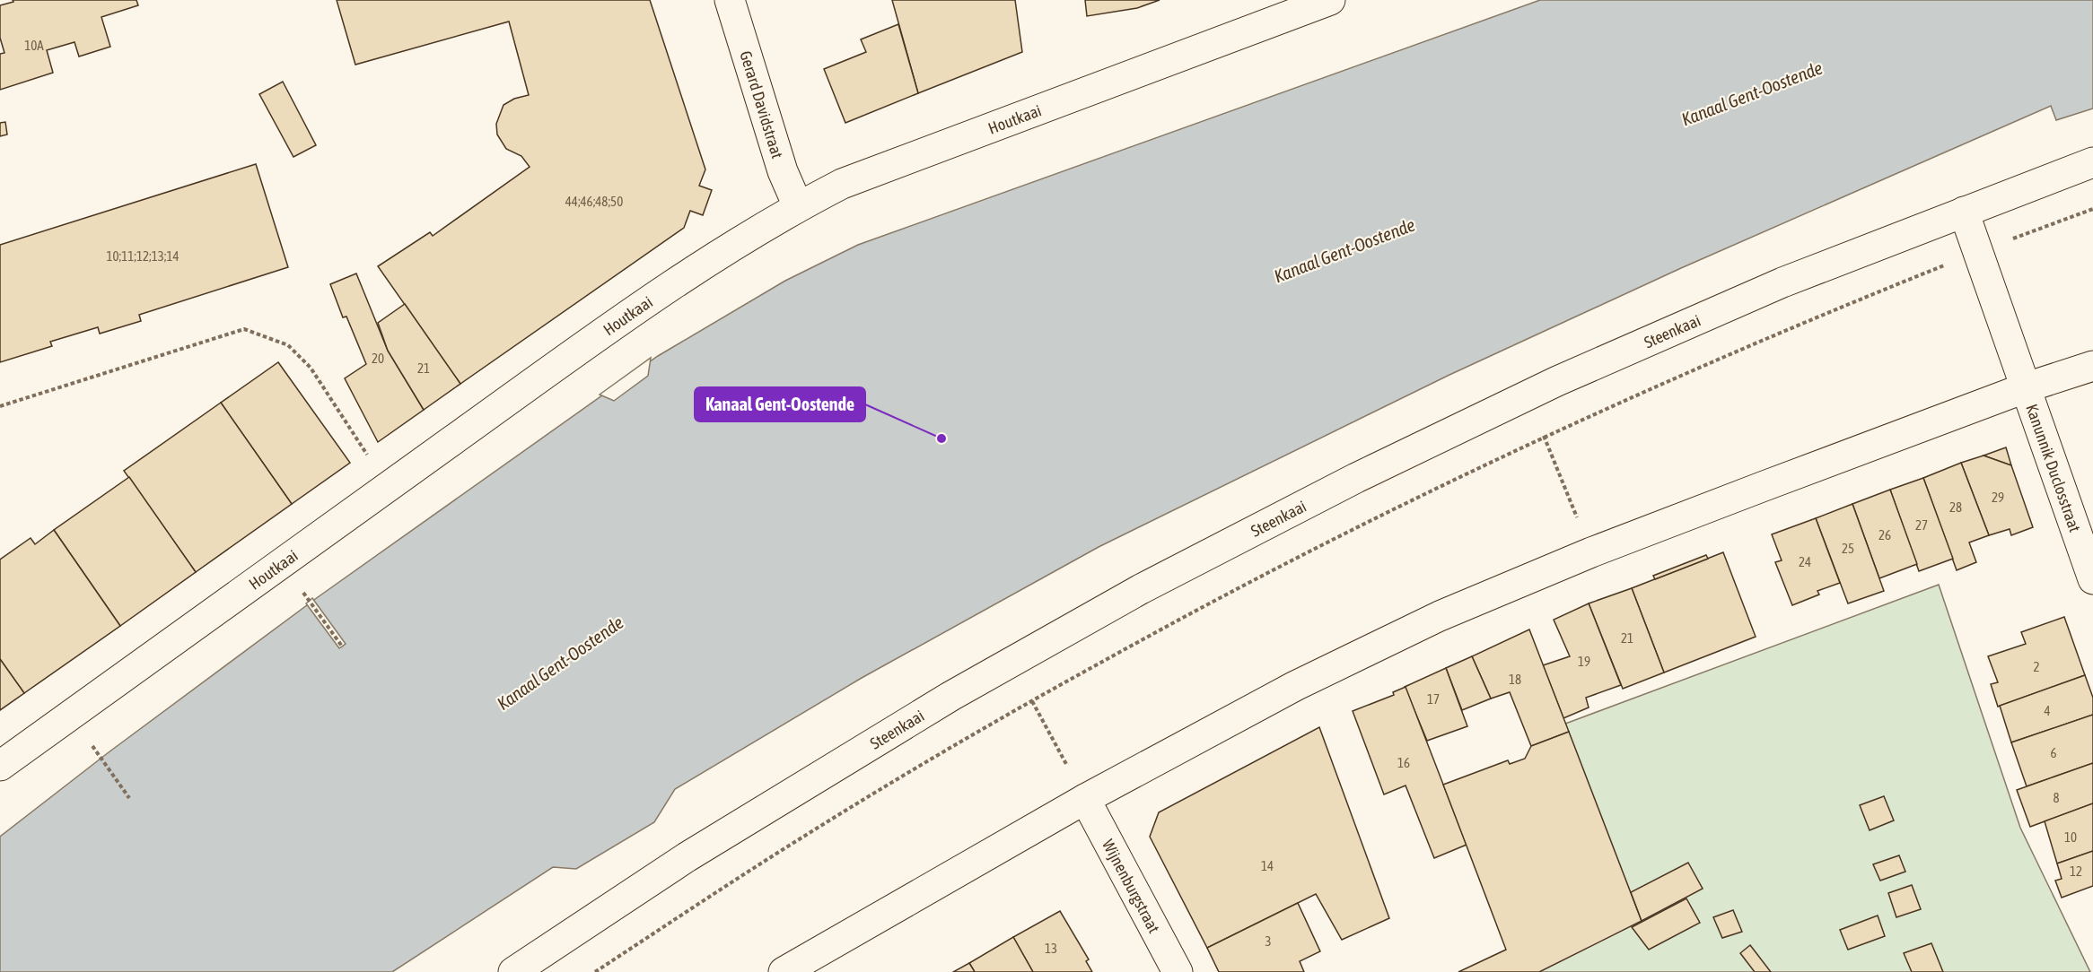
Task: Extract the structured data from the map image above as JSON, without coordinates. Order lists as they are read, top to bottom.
{
  "streets": {
    "street": [
      "Gerard Davidstraat",
      "Houtkaai",
      "Steenkaai",
      "Kanunnik Duclosstraat",
      "Wijnenburgstraat"
    ]
  },
  "crossings": [
    ["Gerard Davidstraat", "Houtkaai"],
    ["Steenkaai", "Kanunnik Duclosstraat"]
  ],
  "water": ["Kanaal Gent-Oostende"],
  "places": ["Kanaal Gent-Oostende"],
  "house_numbers": [
    "10A",
    "44;46;48;50",
    "10;11;12;13;14",
    "20",
    "21",
    "29",
    "28",
    "27",
    "26",
    "25",
    "24",
    "21",
    "19",
    "2",
    "18",
    "17",
    "4",
    "6",
    "16",
    "8",
    "10",
    "14",
    "12",
    "3",
    "13"
  ]
}
